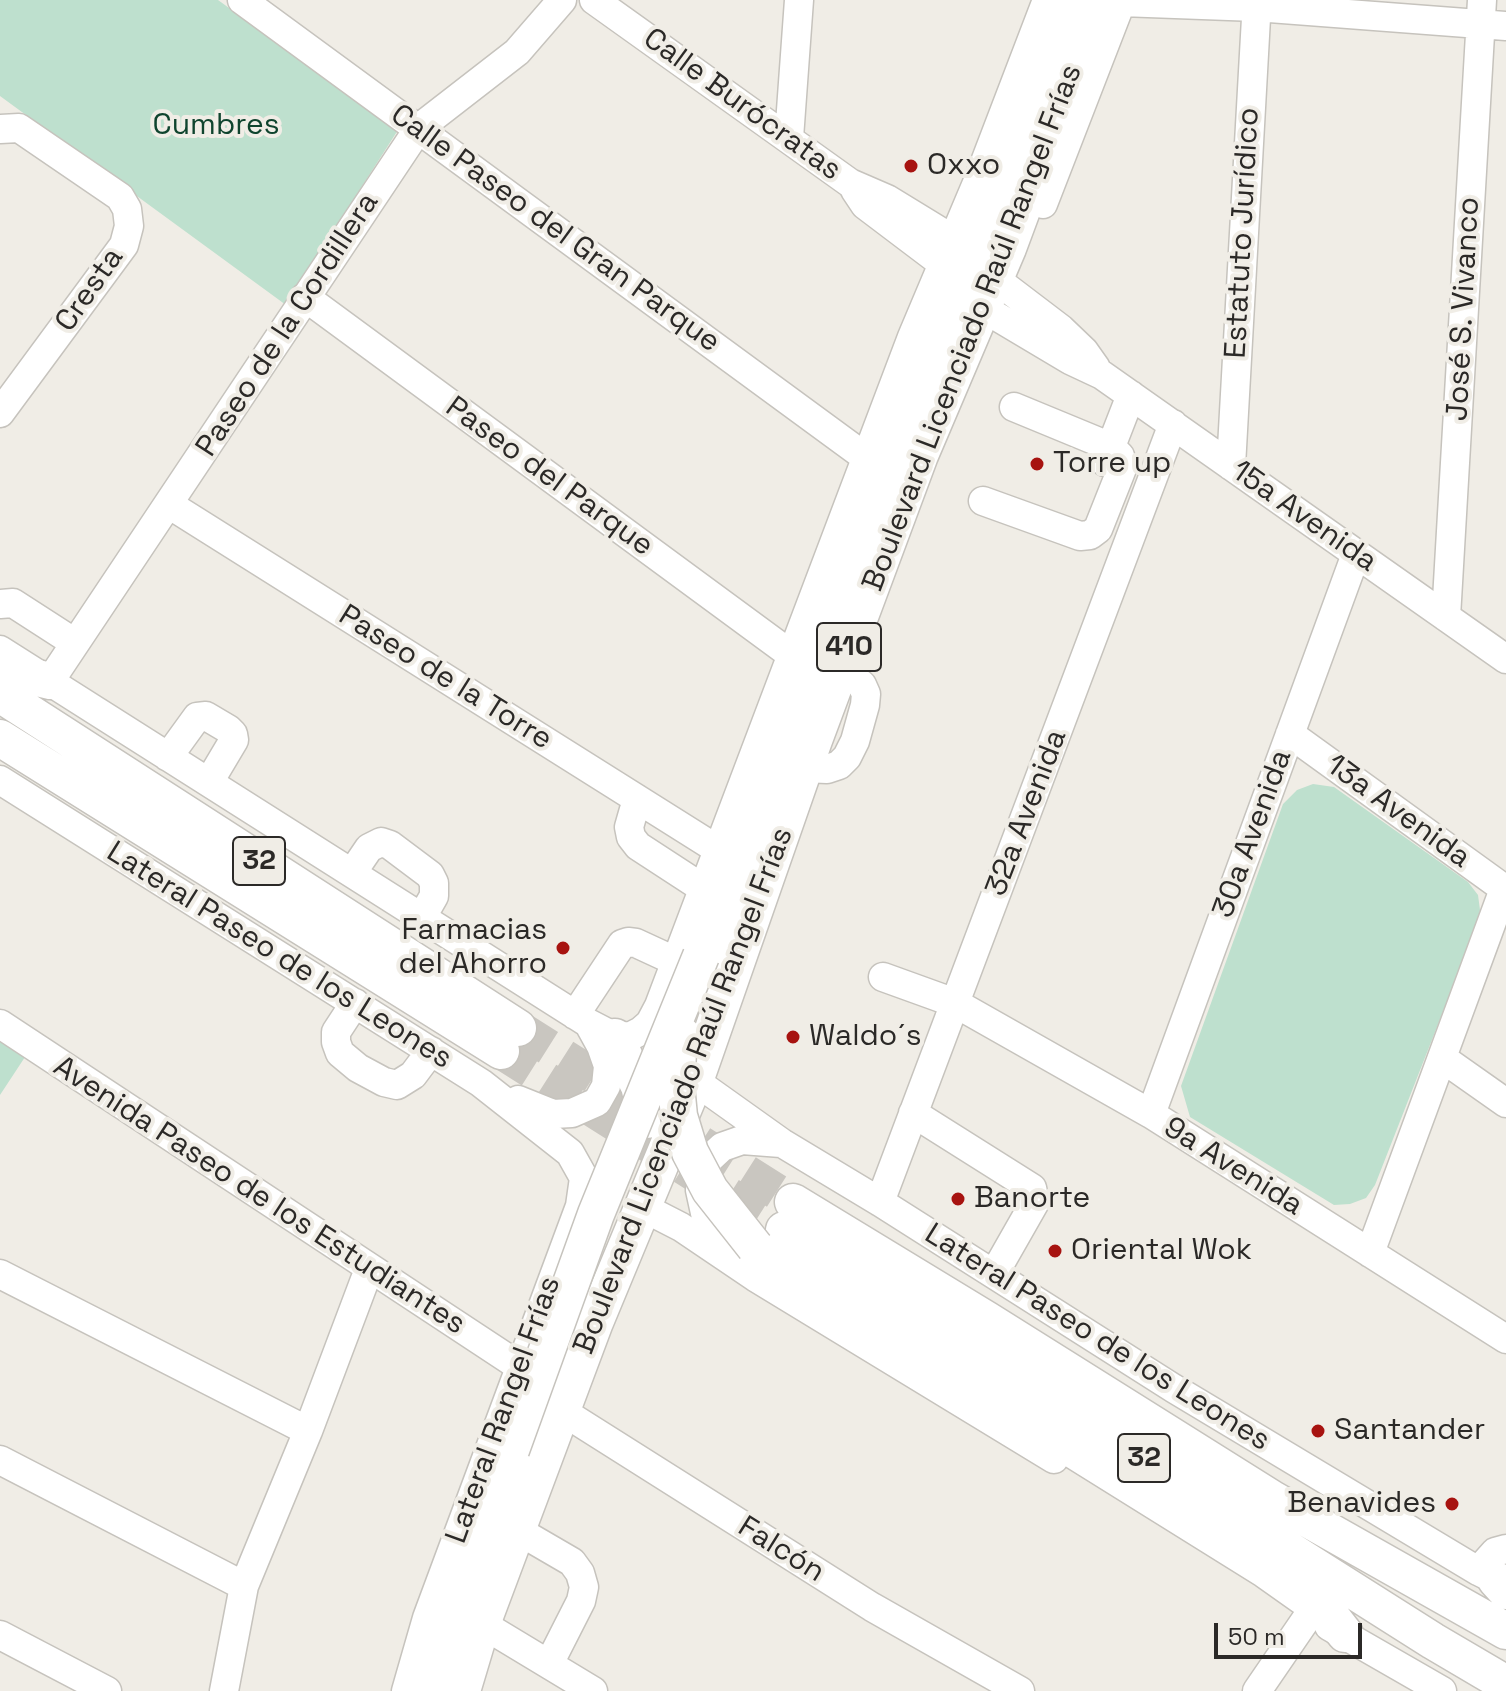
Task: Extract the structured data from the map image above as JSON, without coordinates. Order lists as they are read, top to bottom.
{
  "streets": {
    "main road": ["Boulevard Licenciado Raúl Rangel Frías", "410", "32"],
    "street": [
      "Calle Burócratas",
      "Calle Paseo del Gran Parque",
      "Estatuto Jurídico",
      "Cresta",
      "José S. Vivanco",
      "Paseo de la Cordillera",
      "Paseo del Parque",
      "15a Avenida",
      "Paseo de la Torre",
      "13a Avenida",
      "32a Avenida",
      "30a Avenida",
      "Lateral Paseo de los Leones",
      "9a Avenida",
      "Avenida Paseo de los Estudiantes",
      "Lateral Rangel Frías",
      "Falcón"
    ]
  },
  "crossings": [
    ["Calle Burócratas", "Boulevard Licenciado Raúl Rangel Frías"],
    ["Calle Burócratas", "15a Avenida"],
    ["Calle Paseo del Gran Parque", "Paseo de la Cordillera"],
    ["Estatuto Jurídico", "15a Avenida"],
    ["José S. Vivanco", "15a Avenida"],
    ["Paseo de la Cordillera", "Paseo del Parque"],
    ["Paseo de la Cordillera", "Paseo de la Torre"],
    ["Boulevard Licenciado Raúl Rangel Frías", "15a Avenida"],
    ["Boulevard Licenciado Raúl Rangel Frías", "Lateral Paseo de los Leones"],
    ["Boulevard Licenciado Raúl Rangel Frías", "Falcón"],
    ["15a Avenida", "32a Avenida"],
    ["15a Avenida", "30a Avenida"],
    ["13a Avenida", "30a Avenida"],
    ["32a Avenida", "Lateral Paseo de los Leones"],
    ["32a Avenida", "9a Avenida"],
    ["30a Avenida", "9a Avenida"],
    ["Lateral Paseo de los Leones", "Lateral Rangel Frías"],
    ["Avenida Paseo de los Estudiantes", "Lateral Rangel Frías"]
  ],
  "parks": ["Cumbres"],
  "places": [
    "Oxxo",
    "Torre up",
    "Farmacias del Ahorro",
    "Waldo´s",
    "Banorte",
    "Oriental Wok",
    "Santander",
    "Benavides"
  ],
  "scale_bar": "50 m"
}
